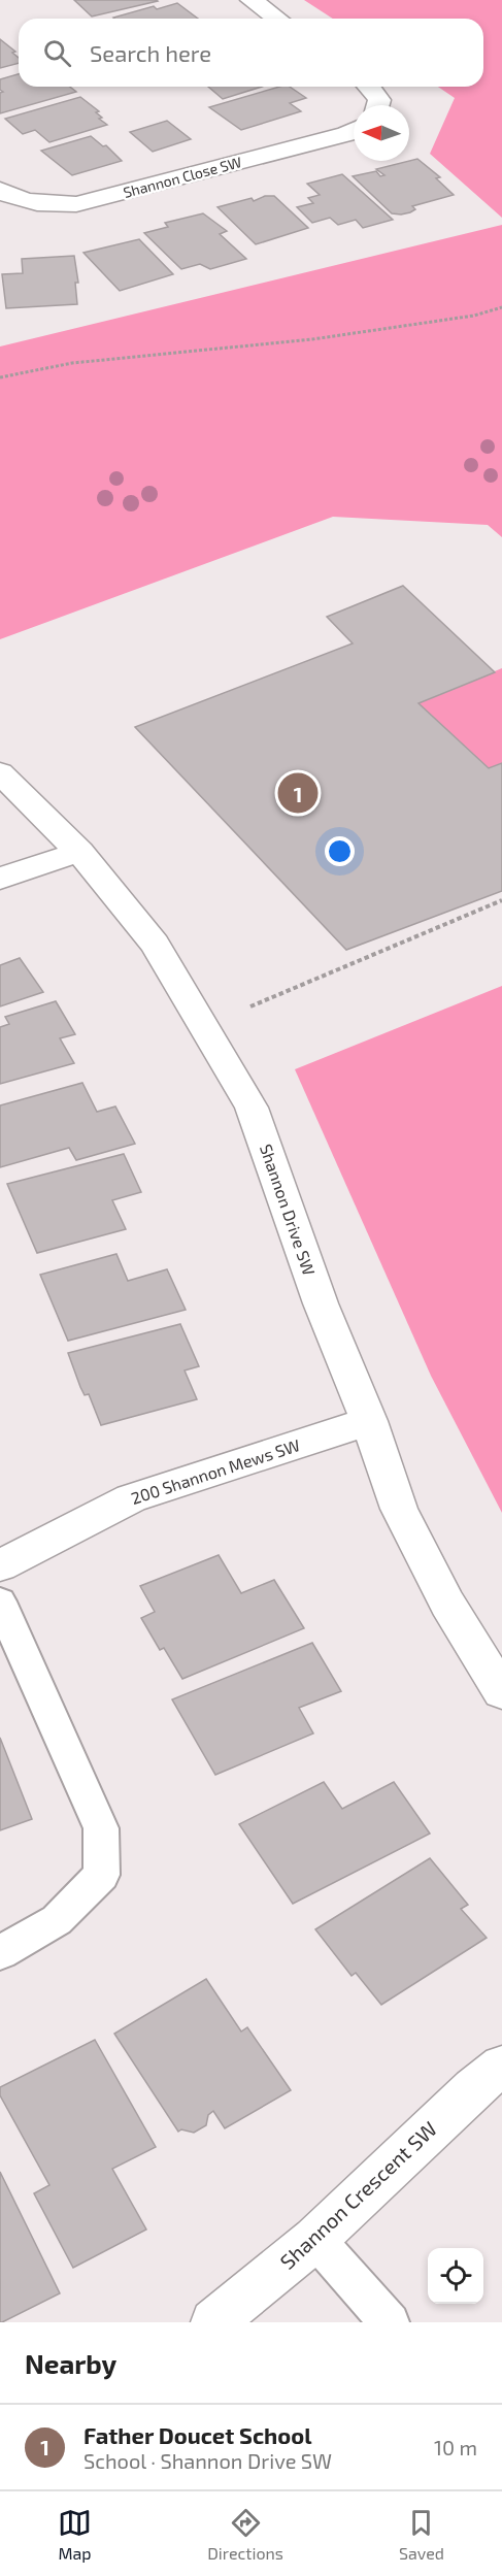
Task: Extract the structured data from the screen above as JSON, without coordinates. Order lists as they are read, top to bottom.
{
  "streets": {
    "street": [
      "Shannon Close SW",
      "Shannon Drive SW",
      "200 Shannon Mews SW",
      "Shannon Crescent SW"
    ]
  },
  "crossings": [
    ["Shannon Drive SW", "200 Shannon Mews SW"]
  ],
  "north": "left",
  "page": {
    "search": "Search here",
    "pins": "1",
    "heading": "Nearby",
    "list": [
      {
        "mark": "1",
        "name": "Father Doucet School",
        "note": "School · Shannon Drive SW",
        "value": "10 m"
      }
    ],
    "nav": ["Map", "Directions", "Saved"]
  }
}
